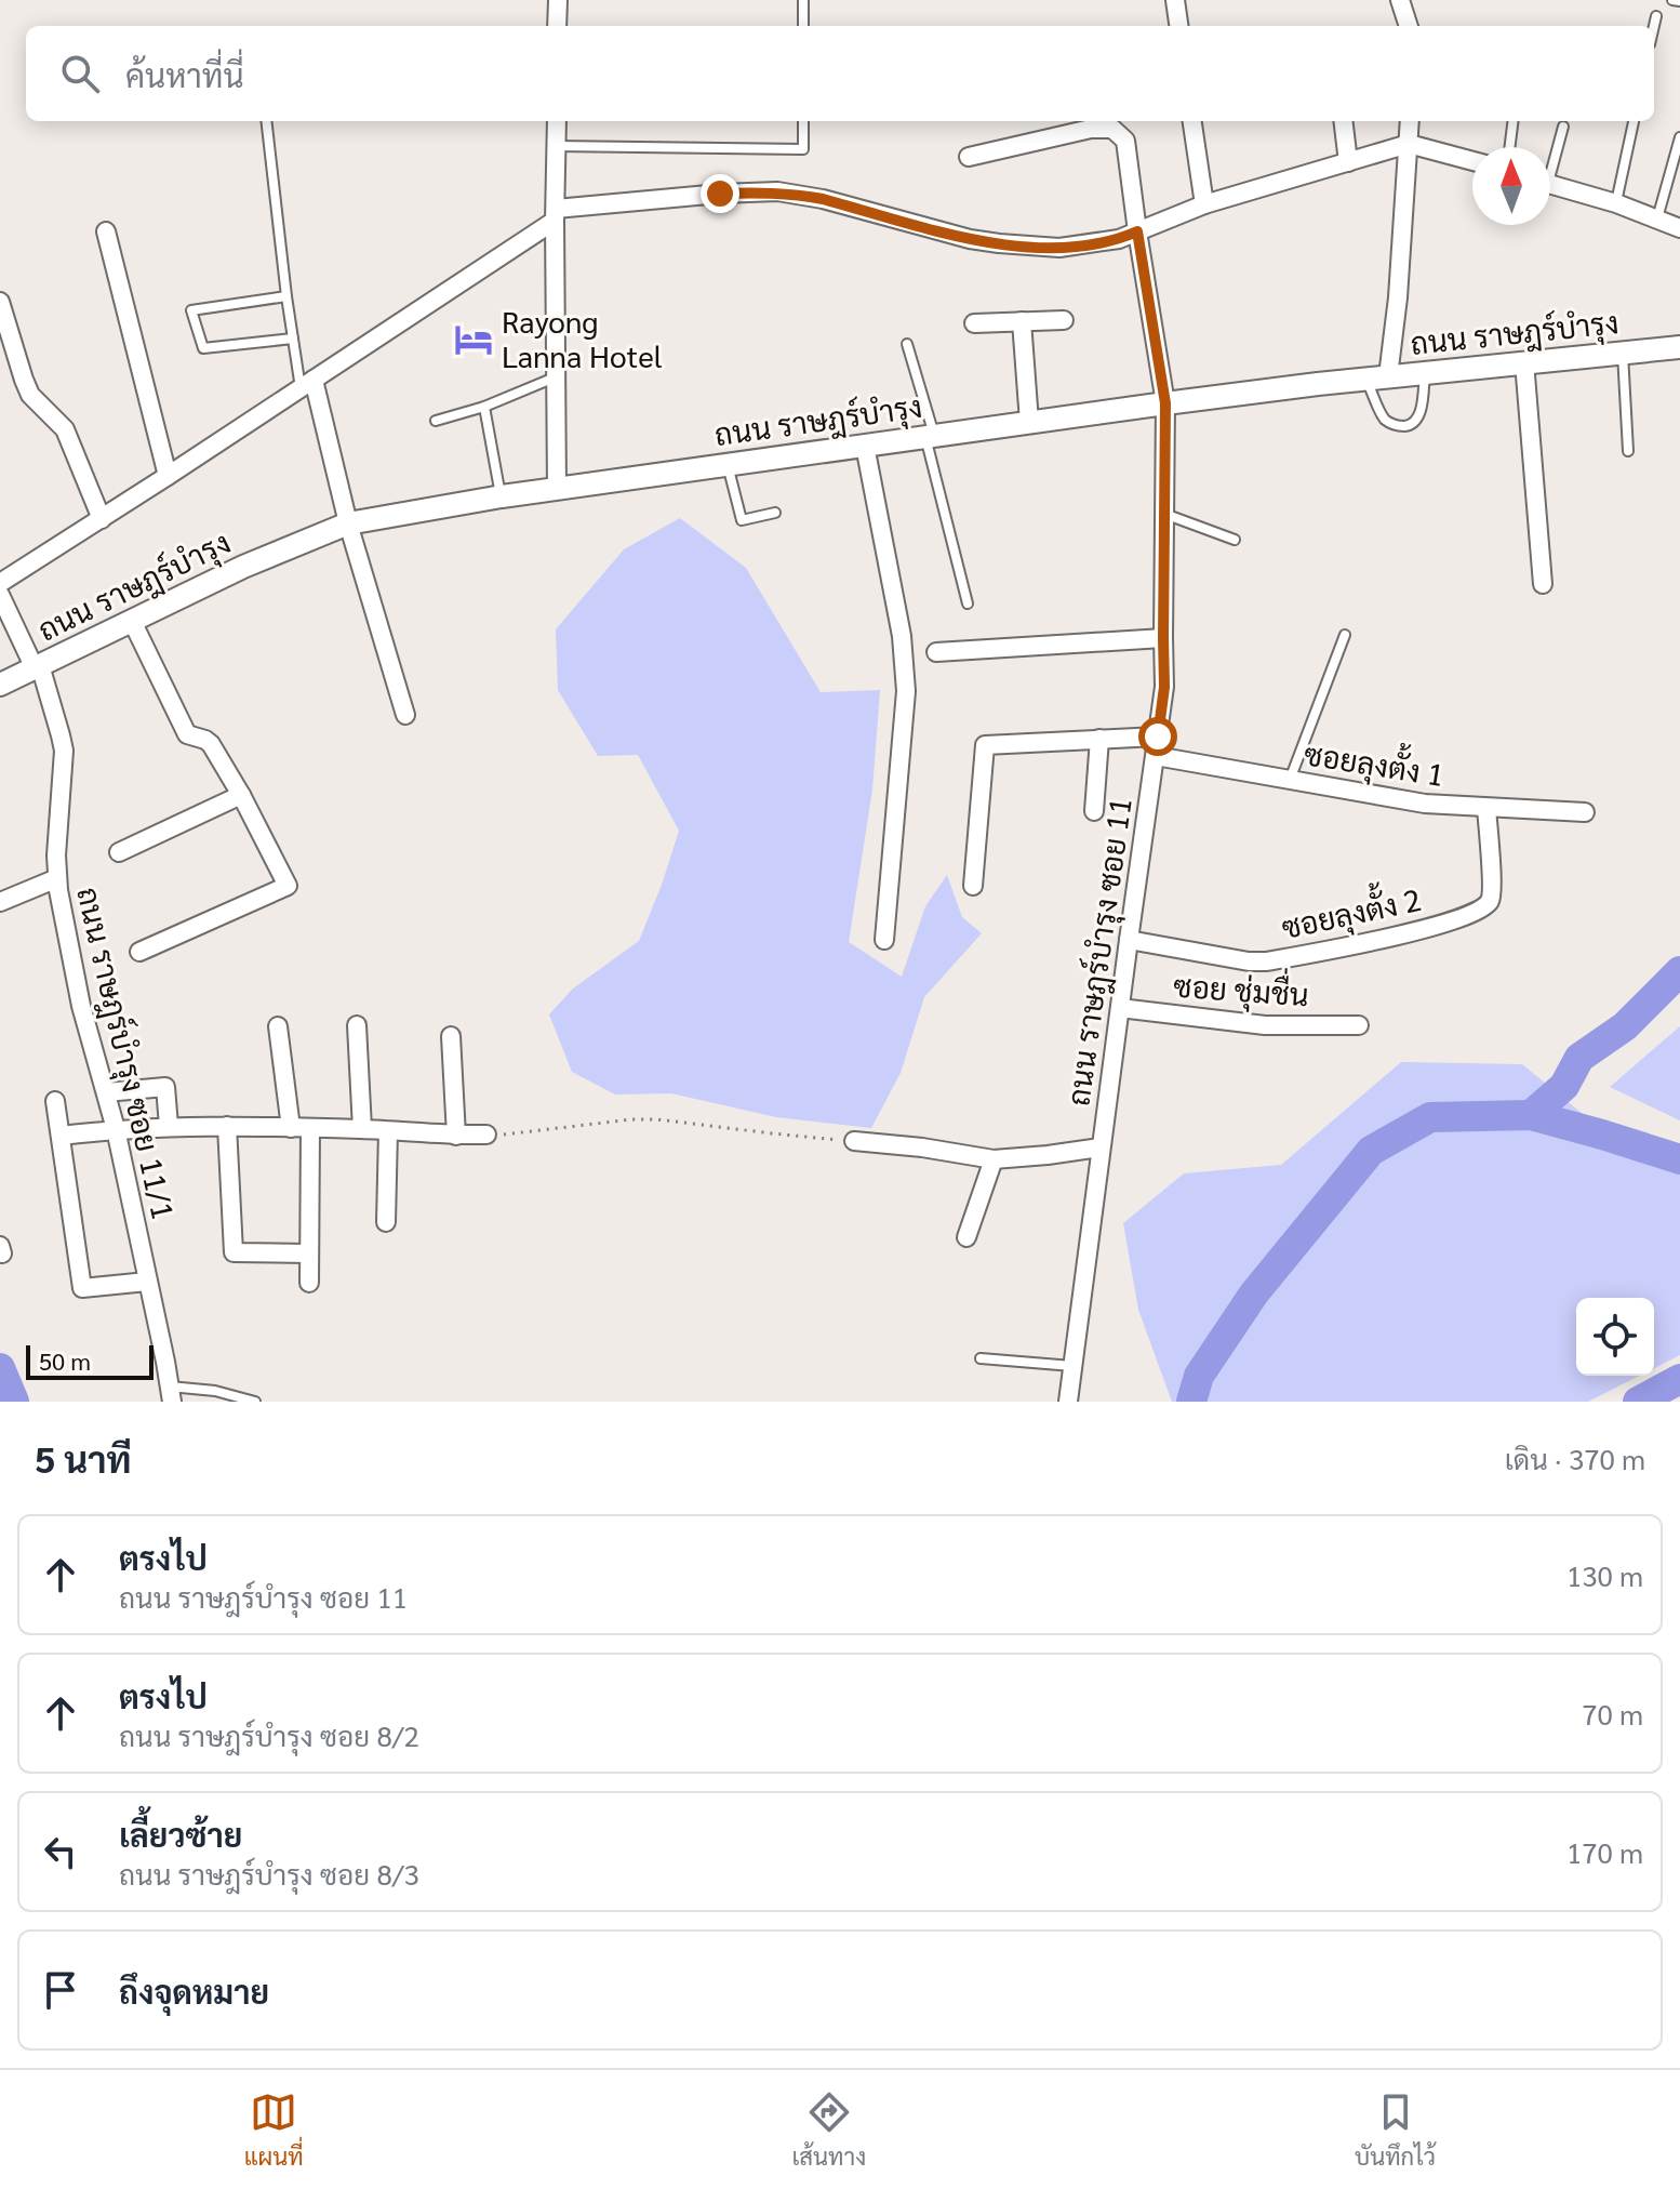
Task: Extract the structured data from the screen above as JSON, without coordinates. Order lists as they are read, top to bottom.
{
  "streets": {
    "street": [
      "ถนน ราษฎร์บำรุง",
      "ซอยลุงตั้ง 1",
      "ซอยลุงตั้ง 2",
      "ถนน ราษฎร์บำรุง ซอย 11",
      "ซอย ชุ่มชื่น",
      "ถนน ราษฎร์บำรุง ซอย 11/1"
    ]
  },
  "crossings": [
    ["ถนน ราษฎร์บำรุง", "ถนน ราษฎร์บำรุง ซอย 11"],
    ["ถนน ราษฎร์บำรุง", "ถนน ราษฎร์บำรุง ซอย 11/1"],
    ["ซอยลุงตั้ง 1", "ซอยลุงตั้ง 2"],
    ["ซอยลุงตั้ง 1", "ถนน ราษฎร์บำรุง ซอย 11"],
    ["ซอยลุงตั้ง 2", "ถนน ราษฎร์บำรุง ซอย 11"],
    ["ถนน ราษฎร์บำรุง ซอย 11", "ซอย ชุ่มชื่น"]
  ],
  "places": {
    "hotel": ["Rayong Lanna Hotel"]
  },
  "scale_bar": "50 m",
  "north": "top",
  "page": {
    "search": "ค้นหาที่นี่",
    "scale": "50 m",
    "heading": ["5 นาที", "เดิน · 370 m"],
    "list": [
      ["ตรงไป", "ถนน ราษฎร์บำรุง ซอย 11", "130 m"],
      ["ตรงไป", "ถนน ราษฎร์บำรุง ซอย 8/2", "70 m"],
      ["เลี้ยวซ้าย", "ถนน ราษฎร์บำรุง ซอย 8/3", "170 m"],
      "ถึงจุดหมาย"
    ],
    "nav": ["แผนที่", "เส้นทาง", "บันทึกไว้"]
  }
}
